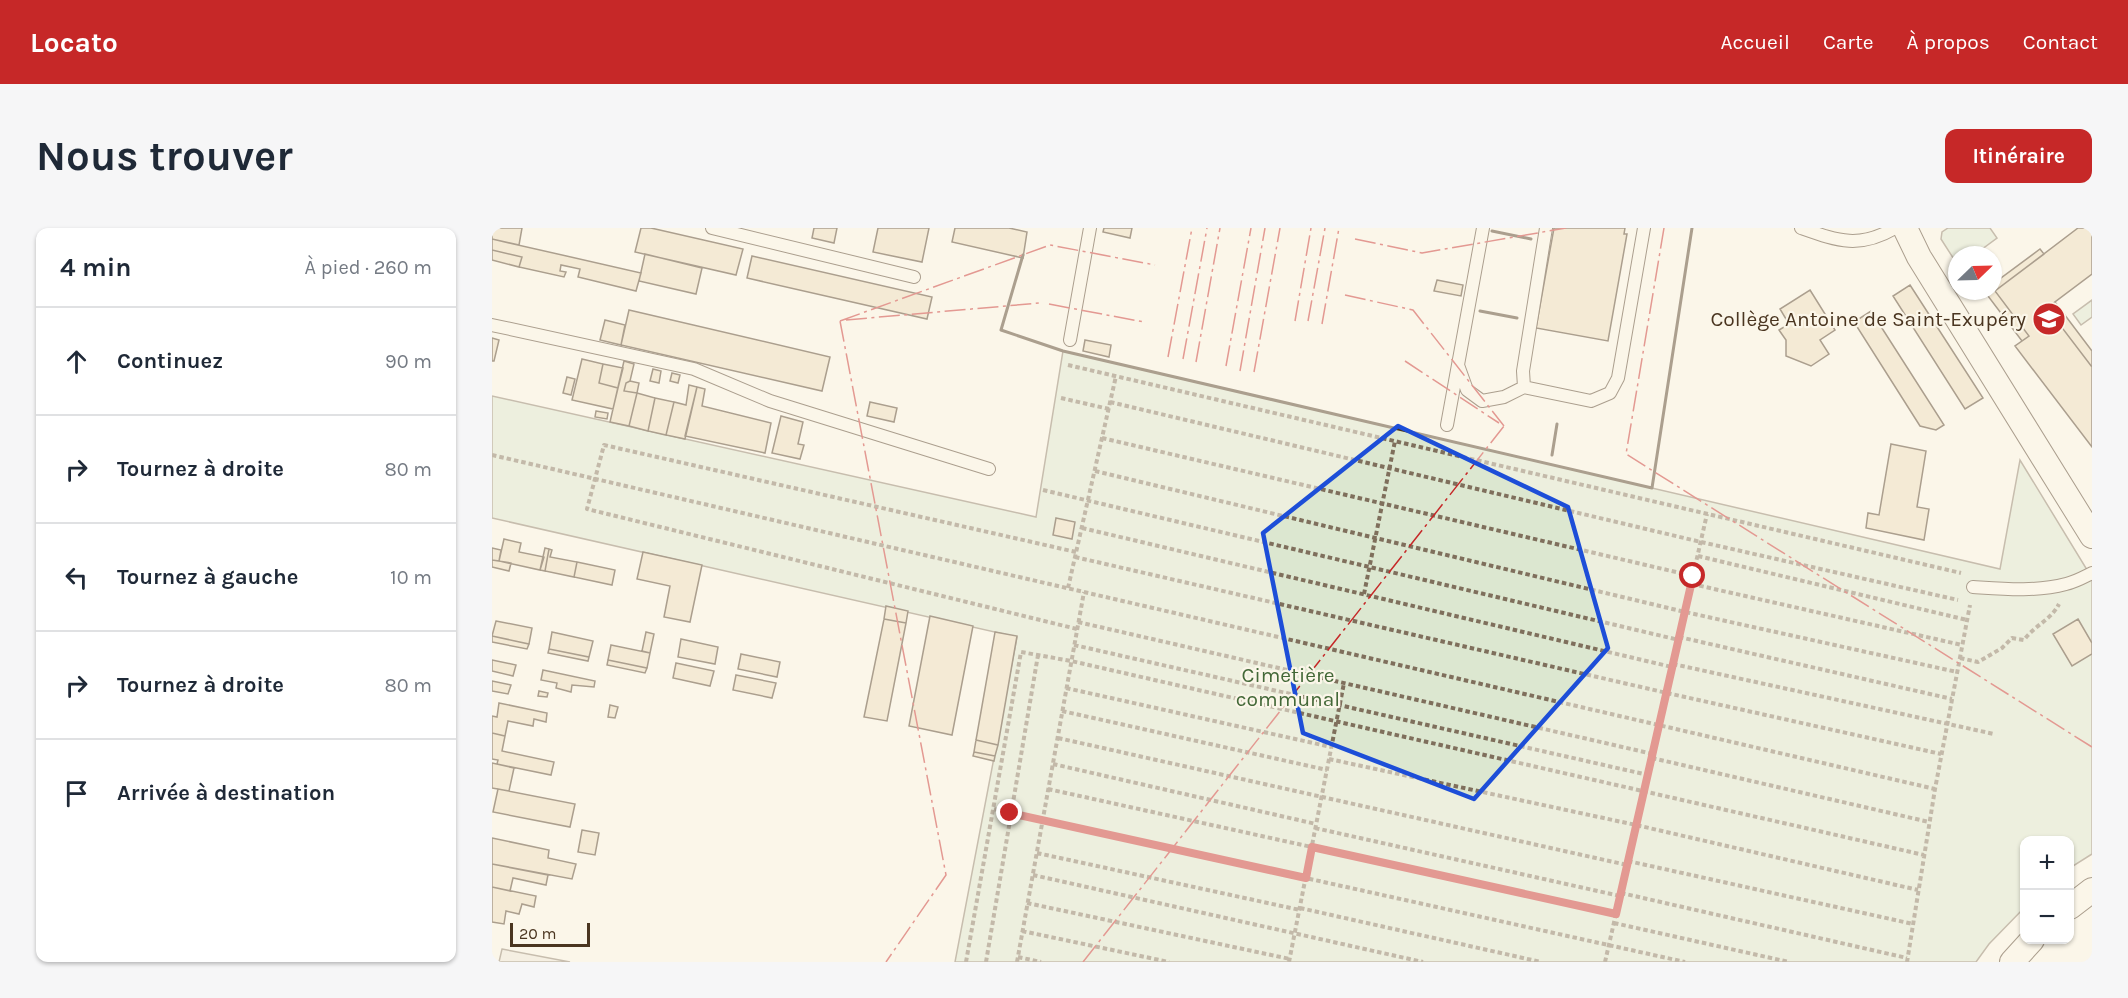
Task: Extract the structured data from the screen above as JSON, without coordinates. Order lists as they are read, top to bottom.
{
  "parks": ["Cimetière communal"],
  "places": {
    "school or university": ["Collège Antoine de Saint-Exupéry"]
  },
  "scale_bar": "20 m",
  "north": "top right",
  "page": {
    "header": "Locato",
    "nav": [
      "Accueil",
      "Carte",
      "À propos",
      "Contact"
    ],
    "buttons": "Itinéraire",
    "title": "Nous trouver",
    "heading": ["4 min", "À pied · 260 m"],
    "list": [
      ["Continuez", "90 m"],
      ["Tournez à droite", "80 m"],
      ["Tournez à gauche", "10 m"],
      ["Tournez à droite", "80 m"],
      "Arrivée à destination"
    ],
    "map_buttons": ["+", "−"],
    "scale": "20 m"
  }
}
